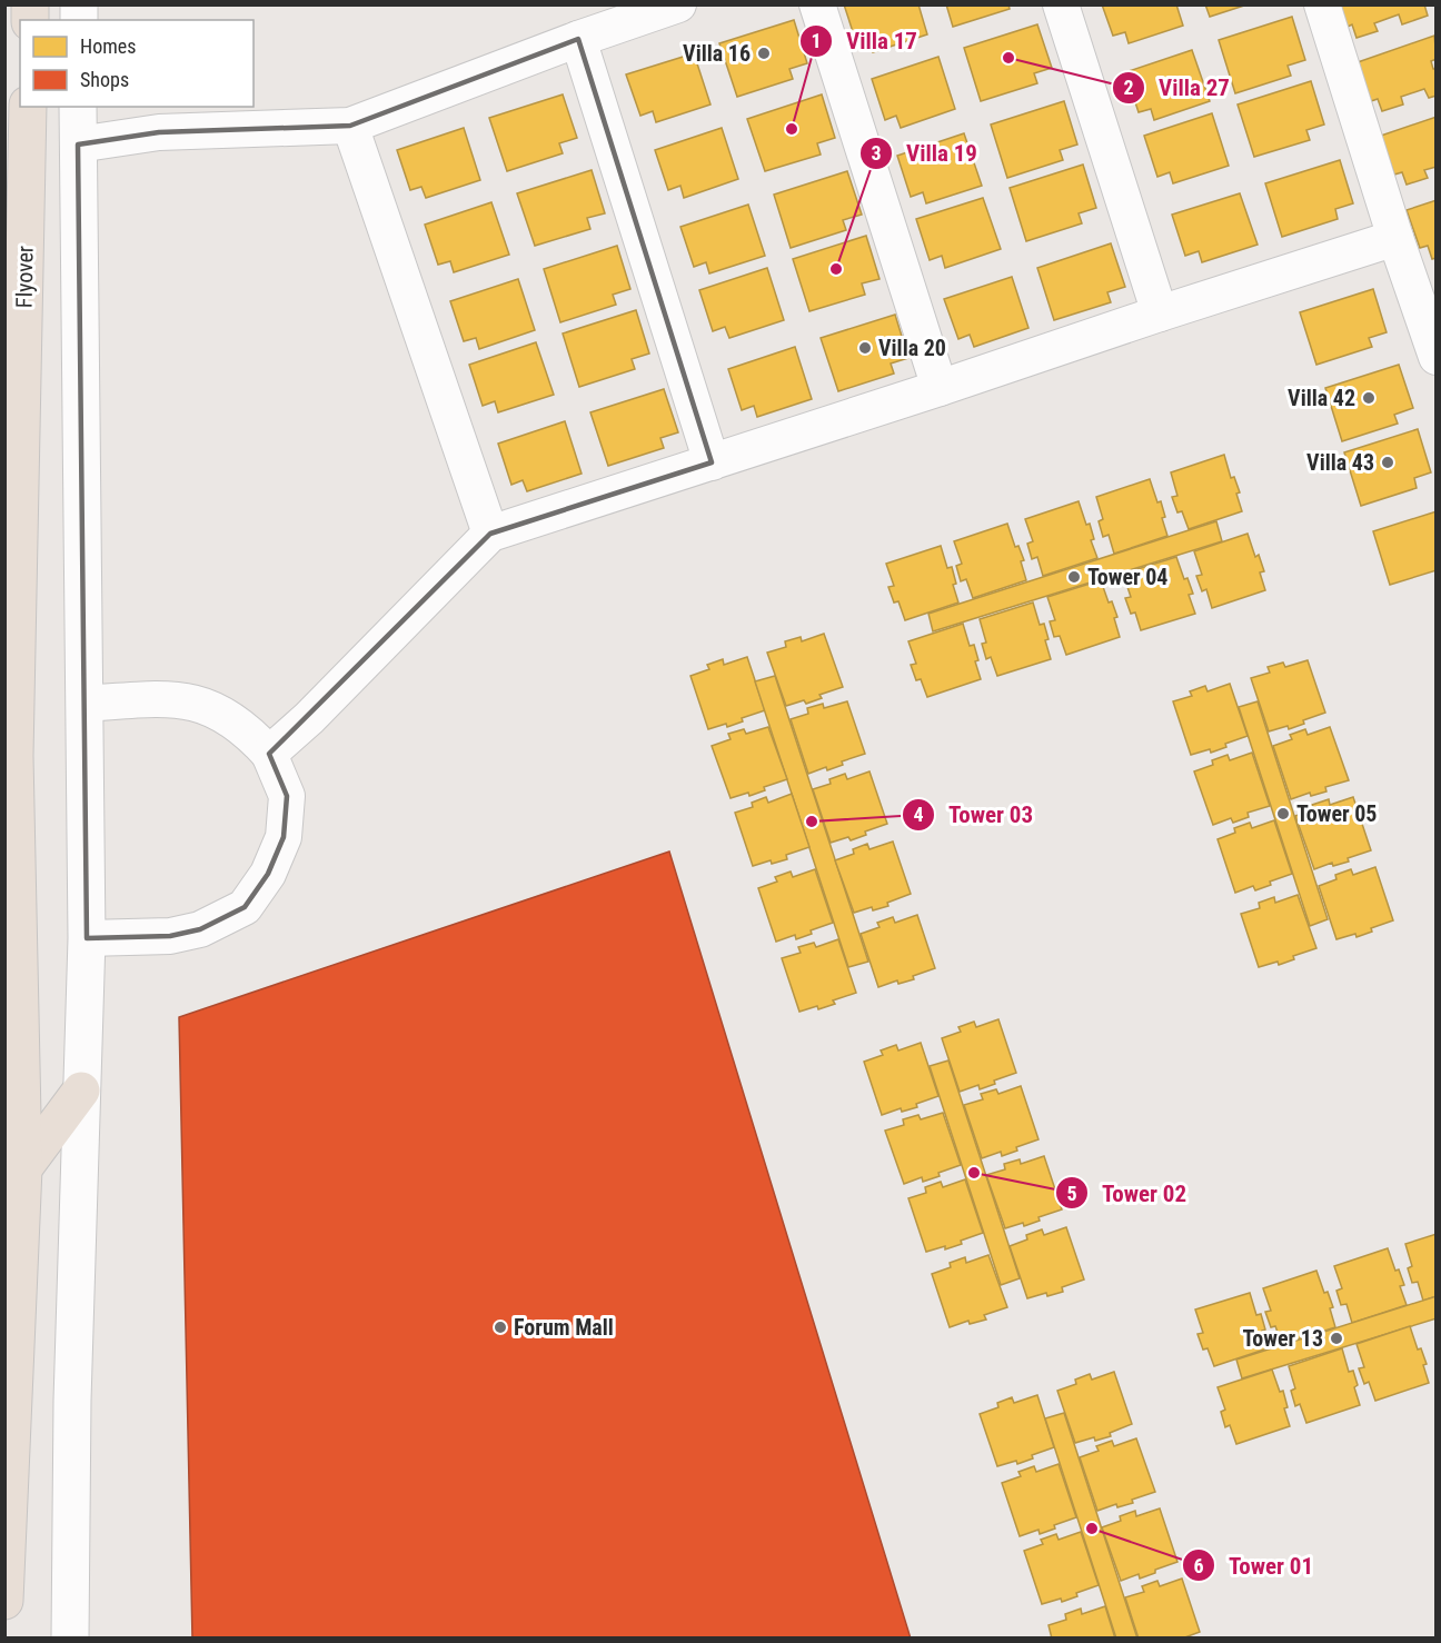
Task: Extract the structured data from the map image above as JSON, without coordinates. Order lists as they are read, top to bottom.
{
  "streets": {
    "highway": ["Flyover"]
  },
  "places": [
    "Villa 16",
    "Villa 27",
    "Villa 17",
    "Villa 19",
    "Villa 20",
    "Villa 42",
    "Villa 43",
    "Tower 04",
    "Tower 05",
    "Tower 03",
    "Tower 02",
    "Forum Mall",
    "Tower 13",
    "Tower 01"
  ],
  "legend": ["Homes", "Shops"]
}
